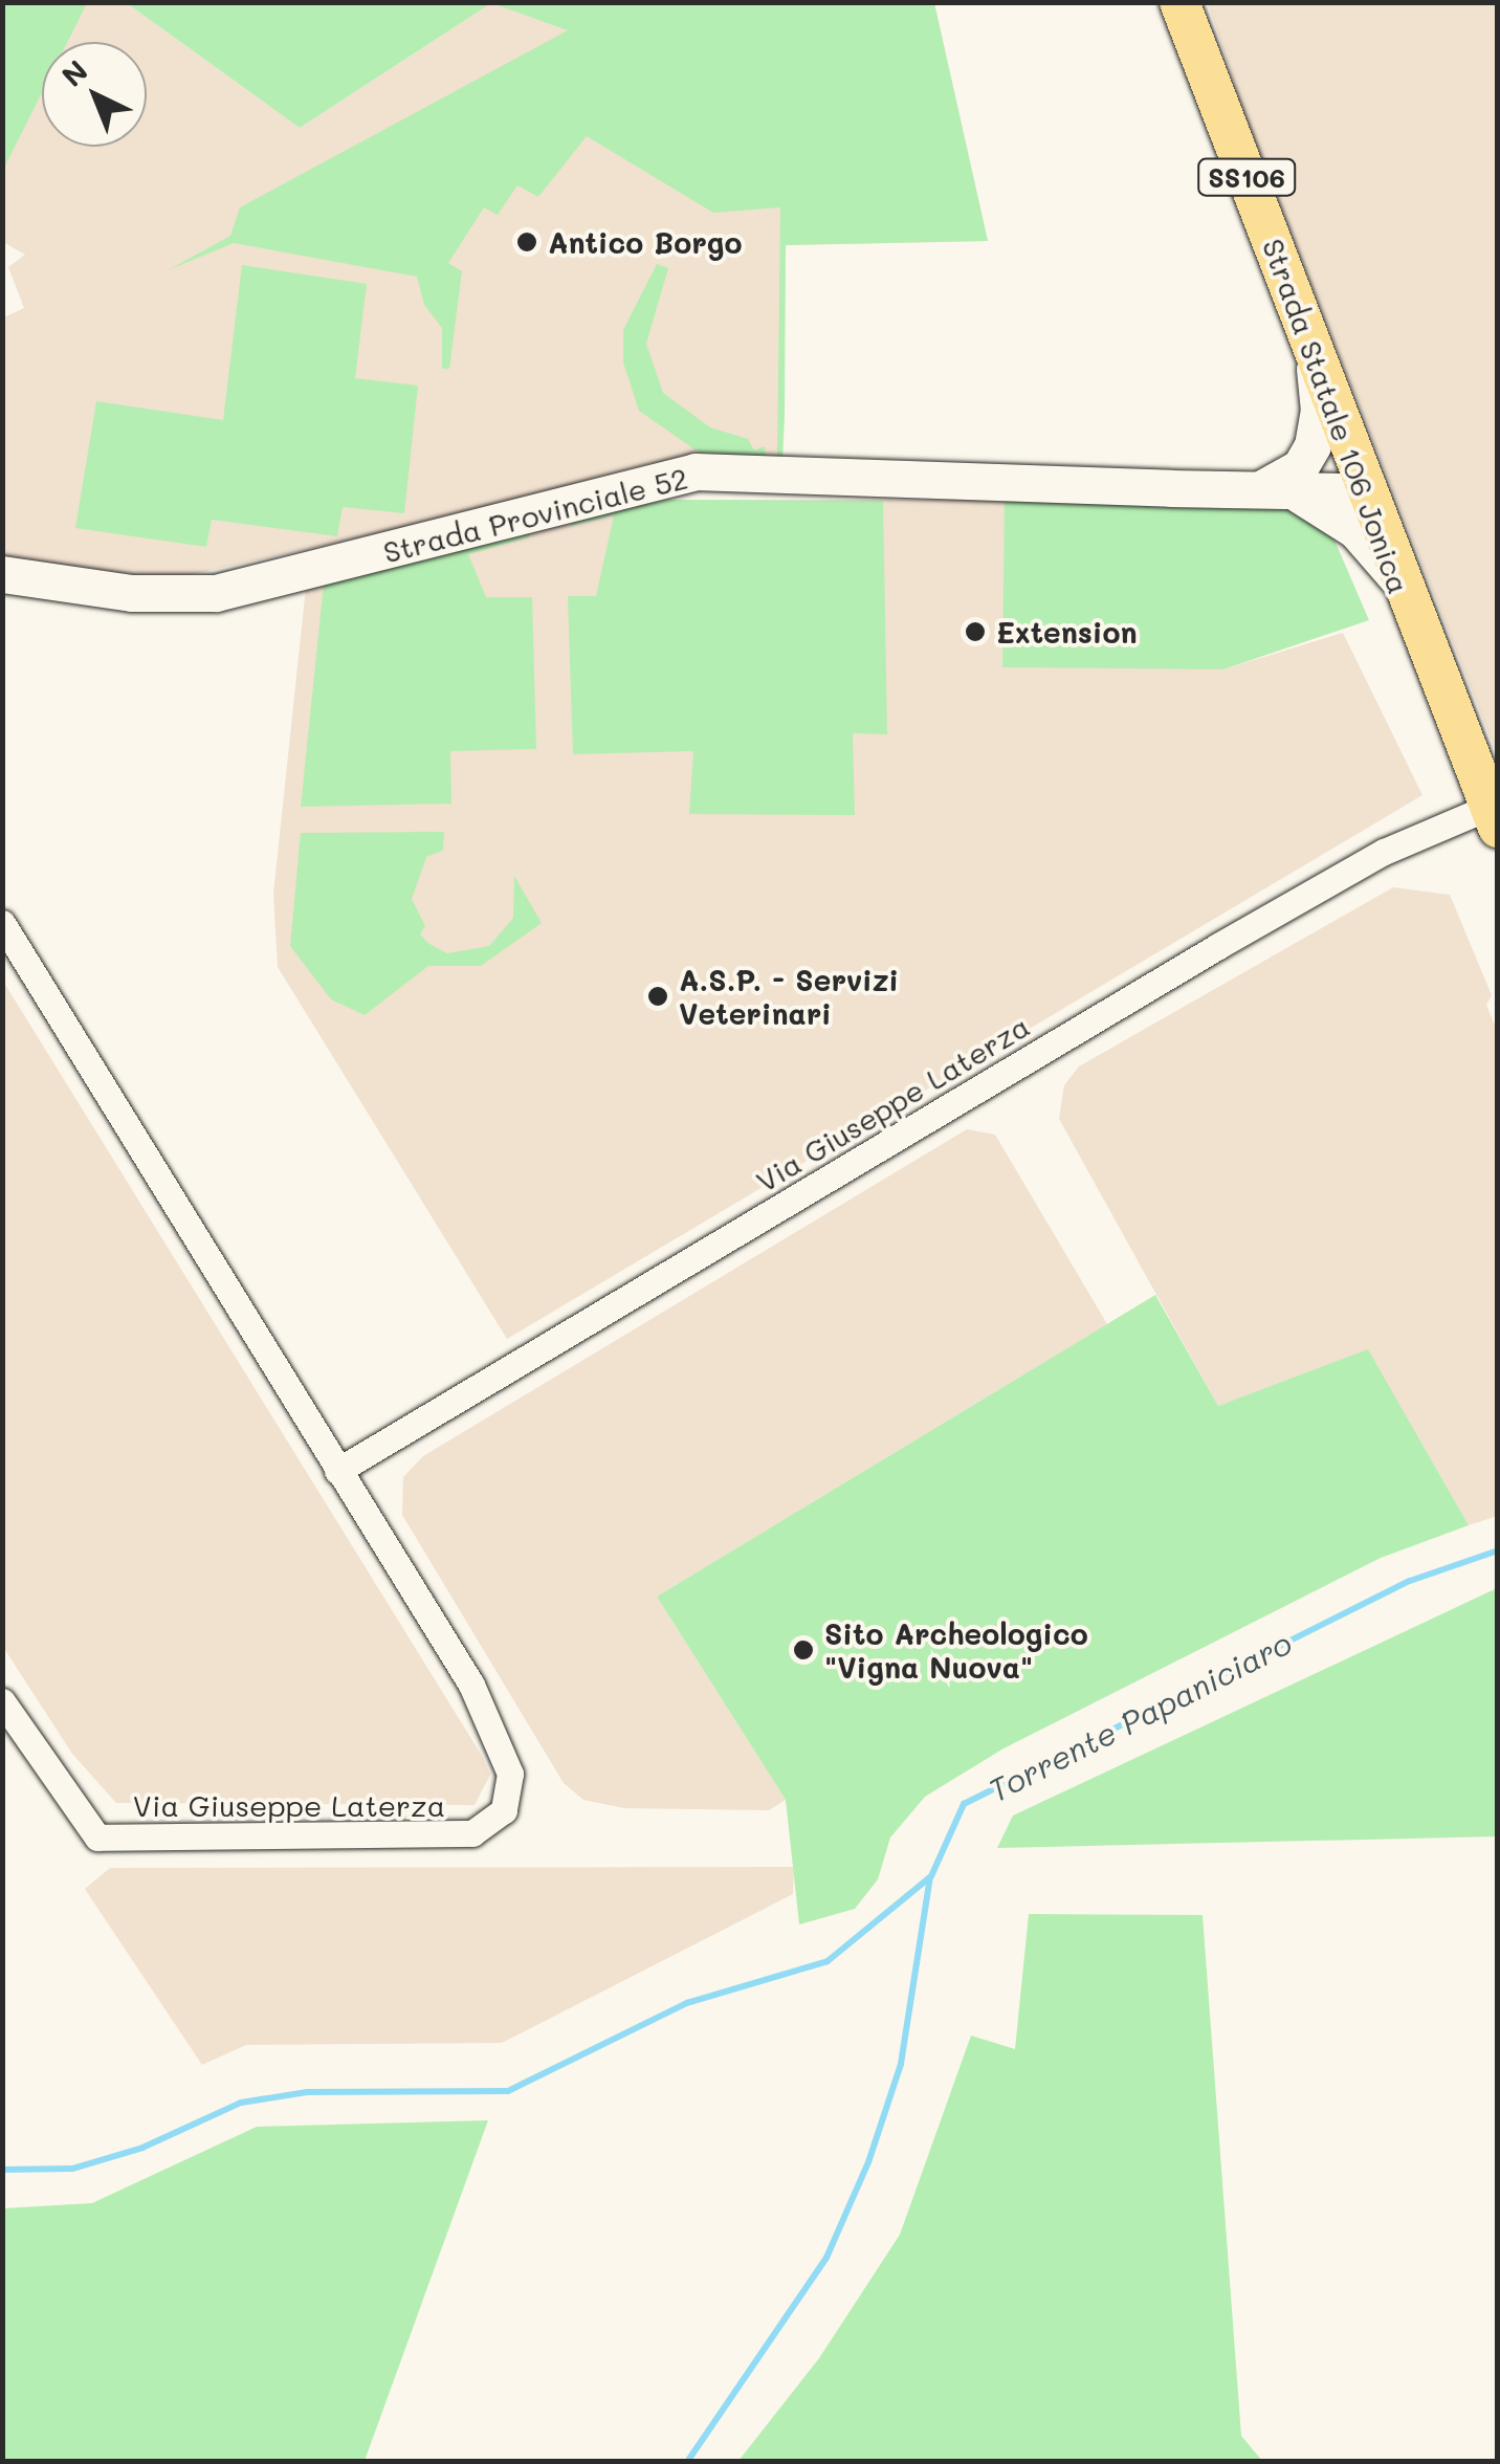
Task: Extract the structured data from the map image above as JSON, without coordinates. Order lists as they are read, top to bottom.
{
  "streets": {
    "main road": ["SS106", "Strada Statale 106 Jonica"],
    "street": ["Strada Provinciale 52", "Via Giuseppe Laterza"]
  },
  "crossings": [
    ["Strada Statale 106 Jonica", "Via Giuseppe Laterza"]
  ],
  "water": ["Torrente Papaniciaro"],
  "places": [
    "Antico Borgo",
    "Extension",
    "A.S.P. - Servizi Veterinari",
    "Sito Archeologico \"Vigna Nuova\""
  ],
  "north": "top left"
}
